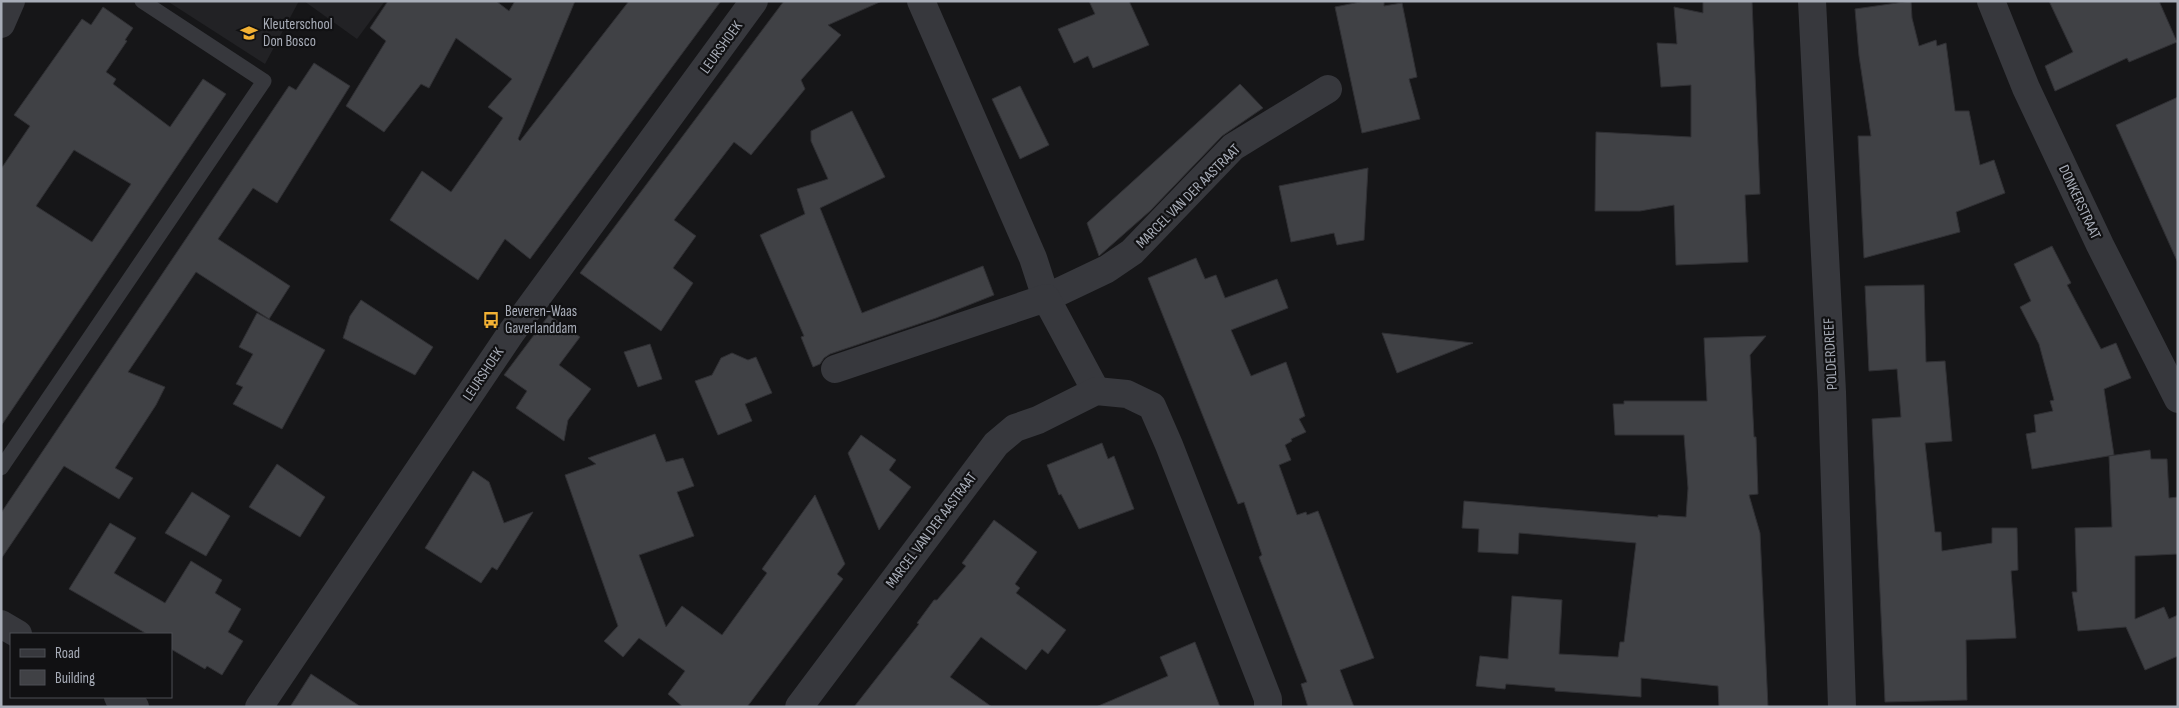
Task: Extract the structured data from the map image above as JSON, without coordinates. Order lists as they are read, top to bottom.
{
  "streets": {
    "street": [
      "LEURSHOEK",
      "MARCEL VAN DER AASTRAAT",
      "DONKERSTRAAT",
      "POLDERDREEF"
    ]
  },
  "places": {
    "school or university": ["Kleuterschool Don Bosco"],
    "bus stop": ["Beveren-Waas Gaverlanddam"]
  },
  "legend": ["Road", "Building"]
}
